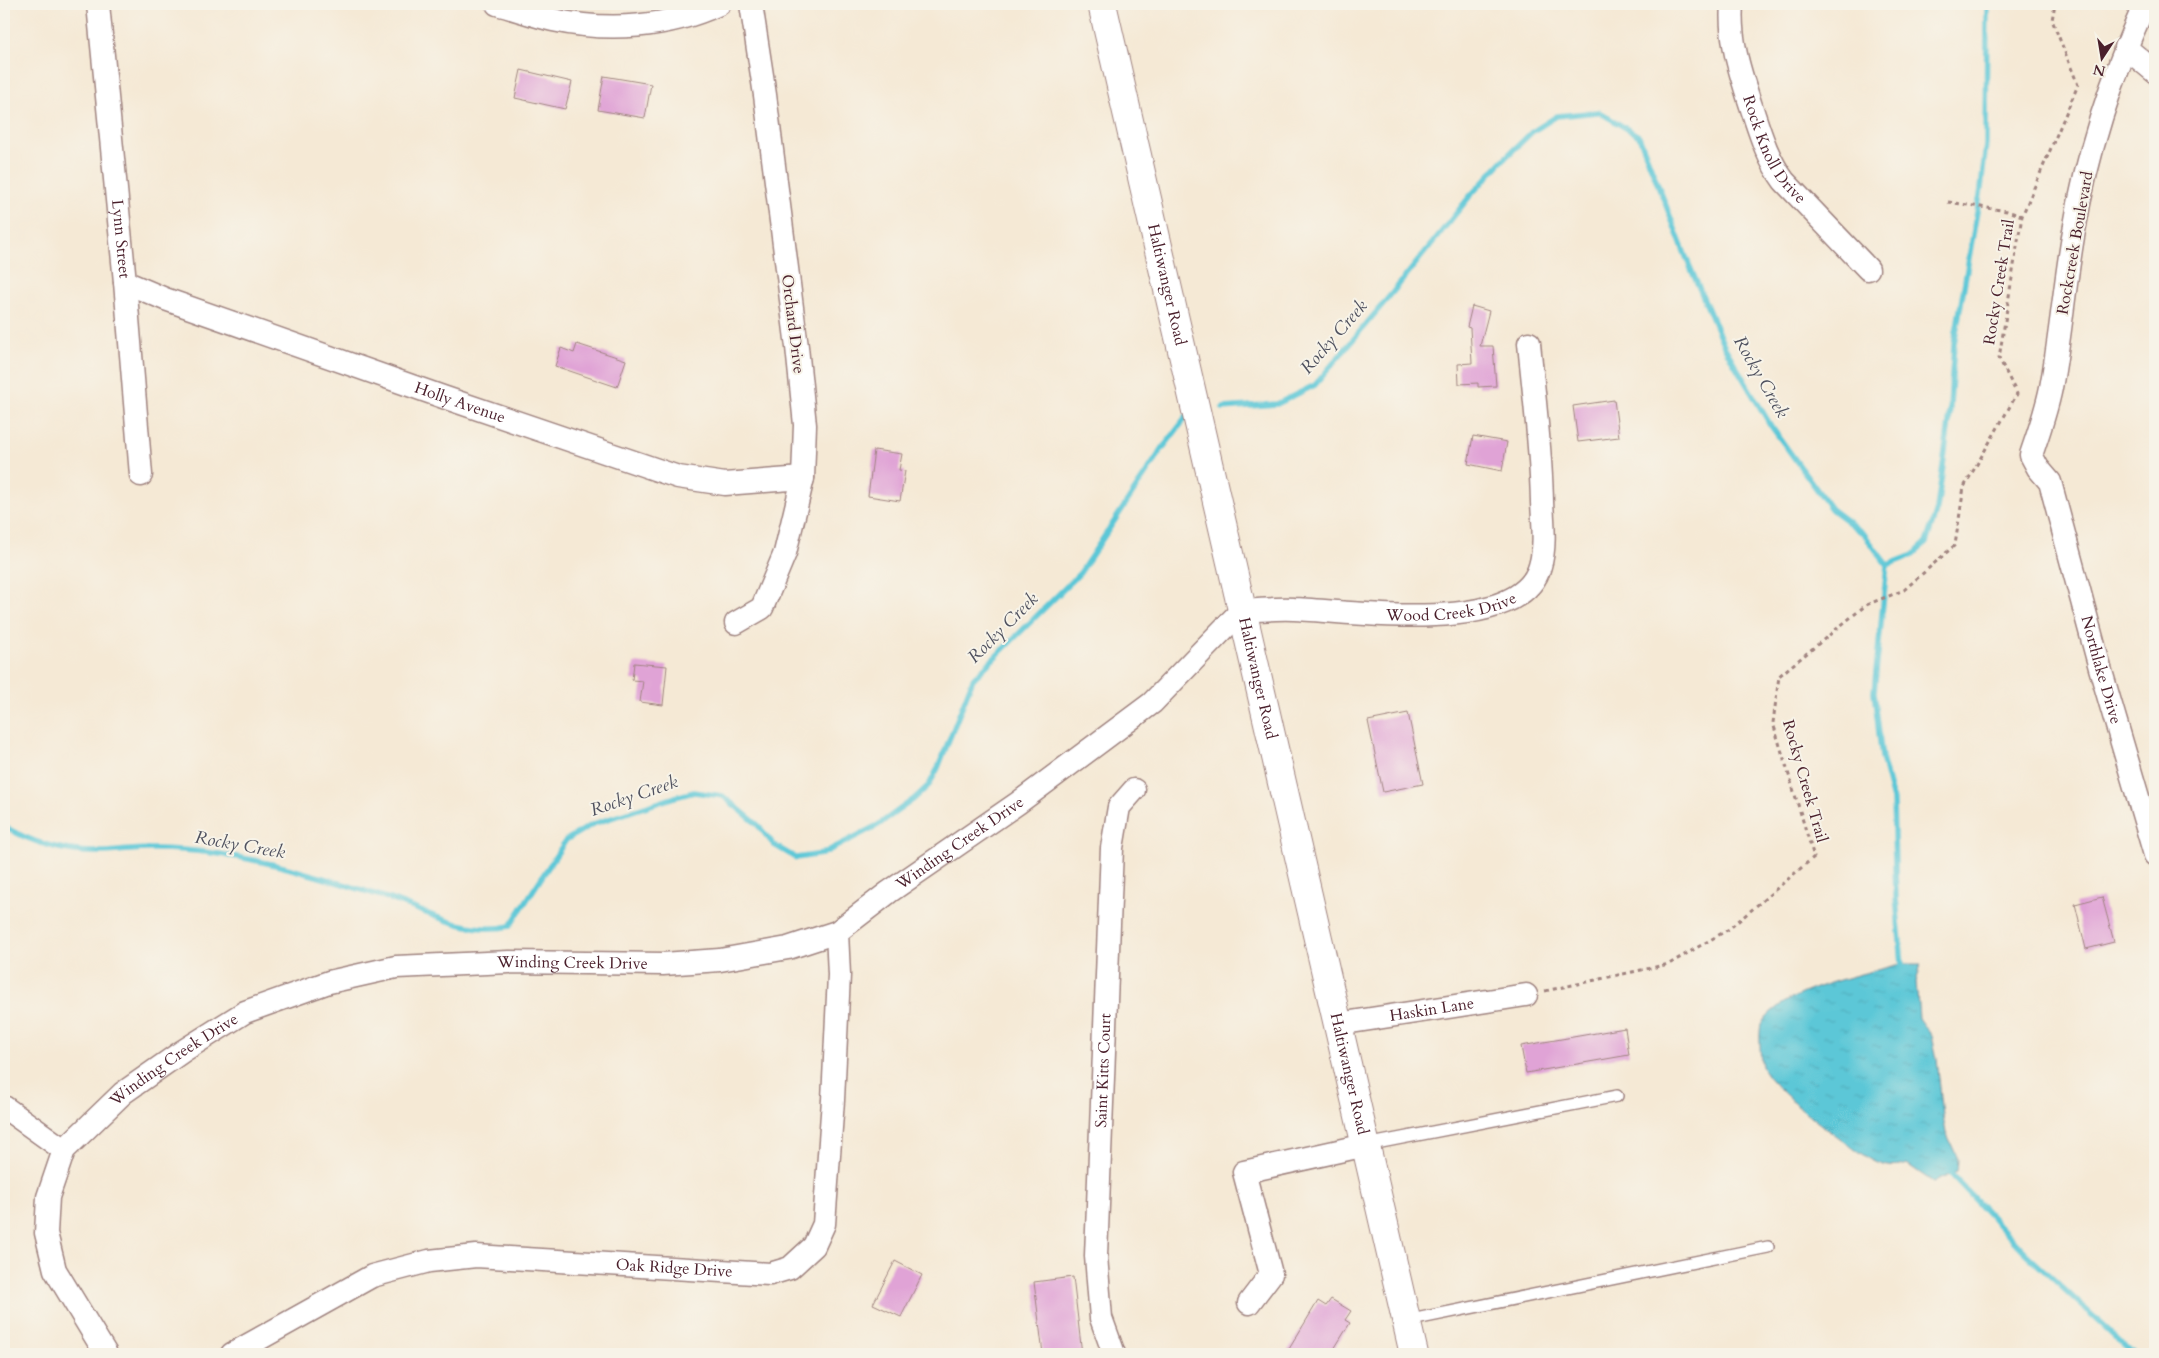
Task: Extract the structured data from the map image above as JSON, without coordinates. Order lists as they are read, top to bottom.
{
  "streets": {
    "street": [
      "Rock Knoll Drive",
      "Lynn Street",
      "Rockcreek Boulevard",
      "Haltiwanger Road",
      "Orchard Drive",
      "Holly Avenue",
      "Wood Creek Drive",
      "Northlake Drive",
      "Winding Creek Drive",
      "Haskin Lane",
      "Saint Kitts Court",
      "Oak Ridge Drive"
    ],
    "path": ["Rocky Creek Trail"]
  },
  "crossings": [
    ["Lynn Street", "Holly Avenue"],
    ["Rockcreek Boulevard", "Northlake Drive"],
    ["Rocky Creek Trail", "Haskin Lane"],
    ["Haltiwanger Road", "Wood Creek Drive"],
    ["Haltiwanger Road", "Winding Creek Drive"],
    ["Haltiwanger Road", "Haskin Lane"],
    ["Orchard Drive", "Holly Avenue"],
    ["Wood Creek Drive", "Winding Creek Drive"],
    ["Winding Creek Drive", "Oak Ridge Drive"]
  ],
  "water": ["Rocky Creek"],
  "north": "bottom"
}
